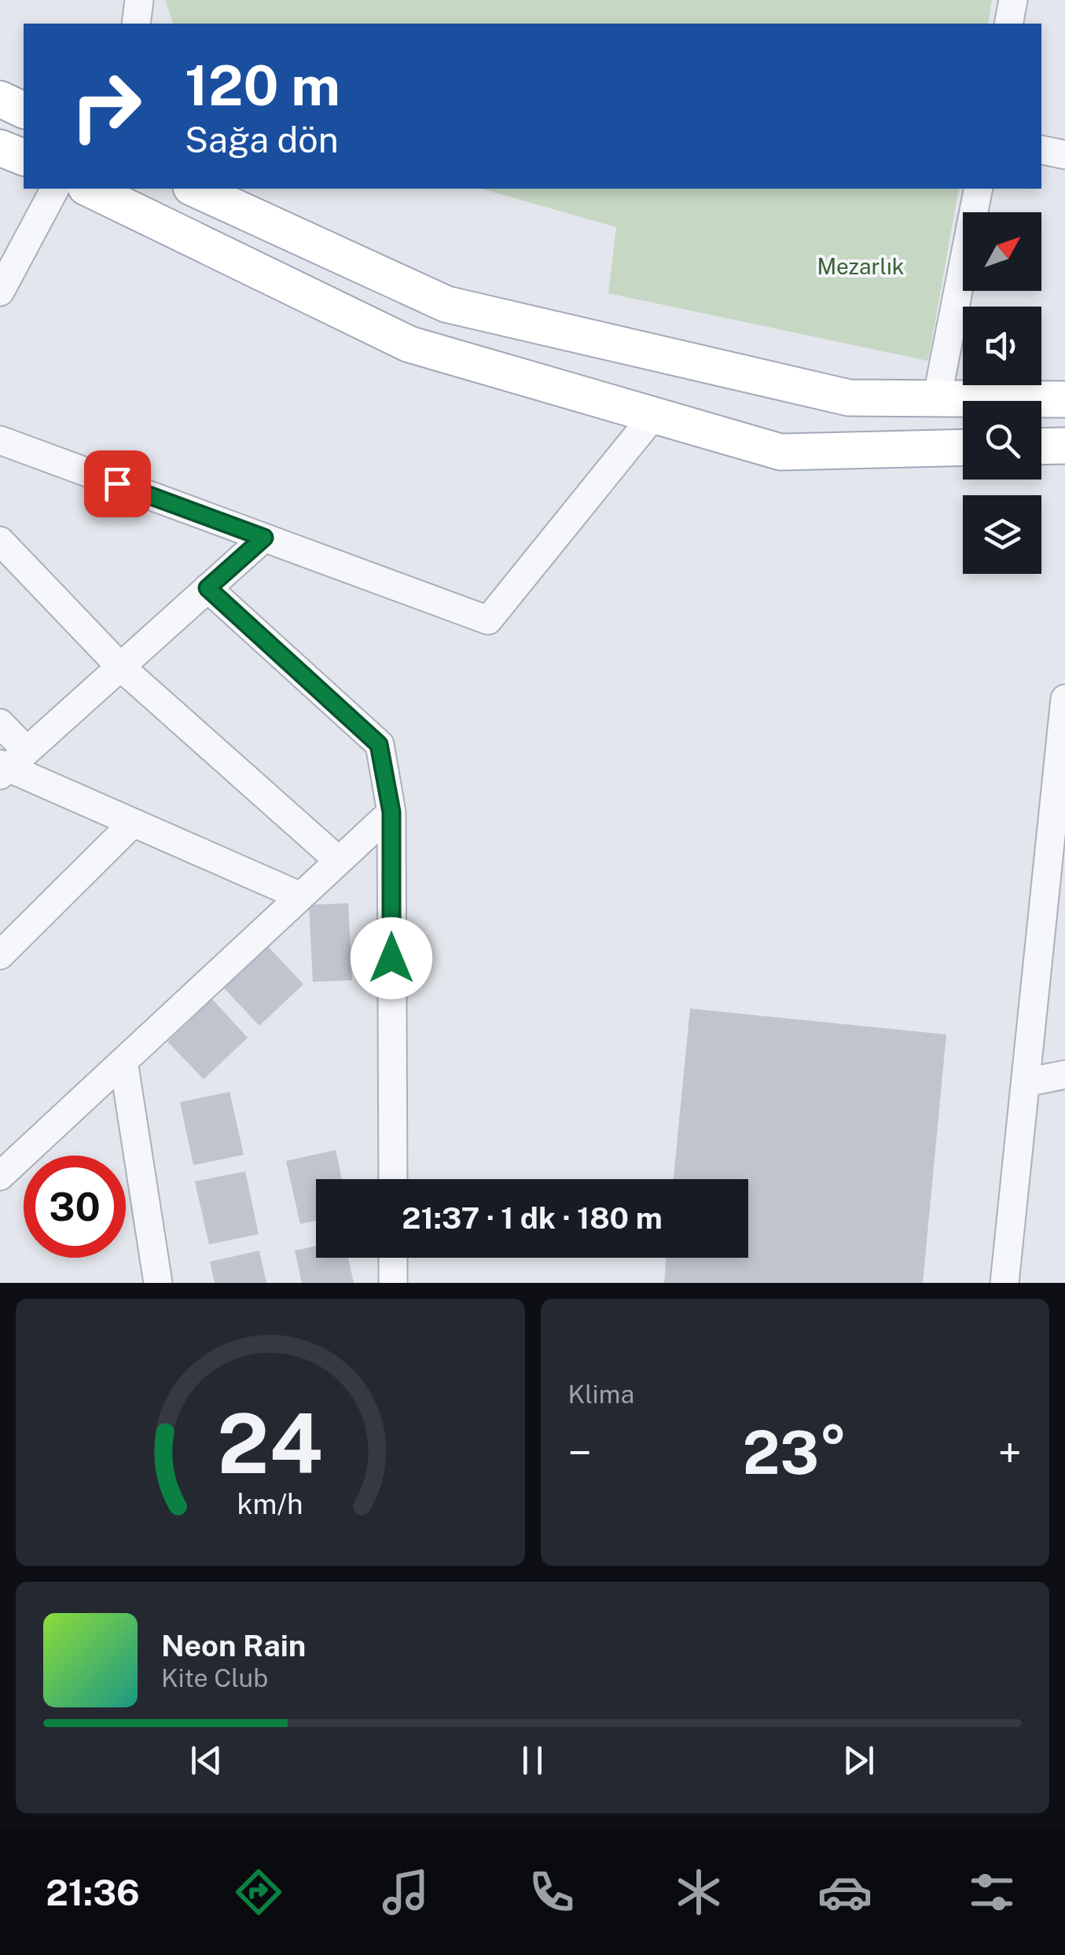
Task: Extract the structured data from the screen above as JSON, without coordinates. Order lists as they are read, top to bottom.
{
  "parks": ["Mezarlık"],
  "north": "top right",
  "page": {
    "turn": ["120 m", "Sağa dön"],
    "limit": "30",
    "trip": "21:37 · 1 dk · 180 m",
    "tile": "Klima",
    "heat": ["−", "23°", "+"],
    "song": ["Neon Rain", "Kite Club"],
    "tabs": "21:36",
    "gauge": ["24", "km/h"]
  }
}
